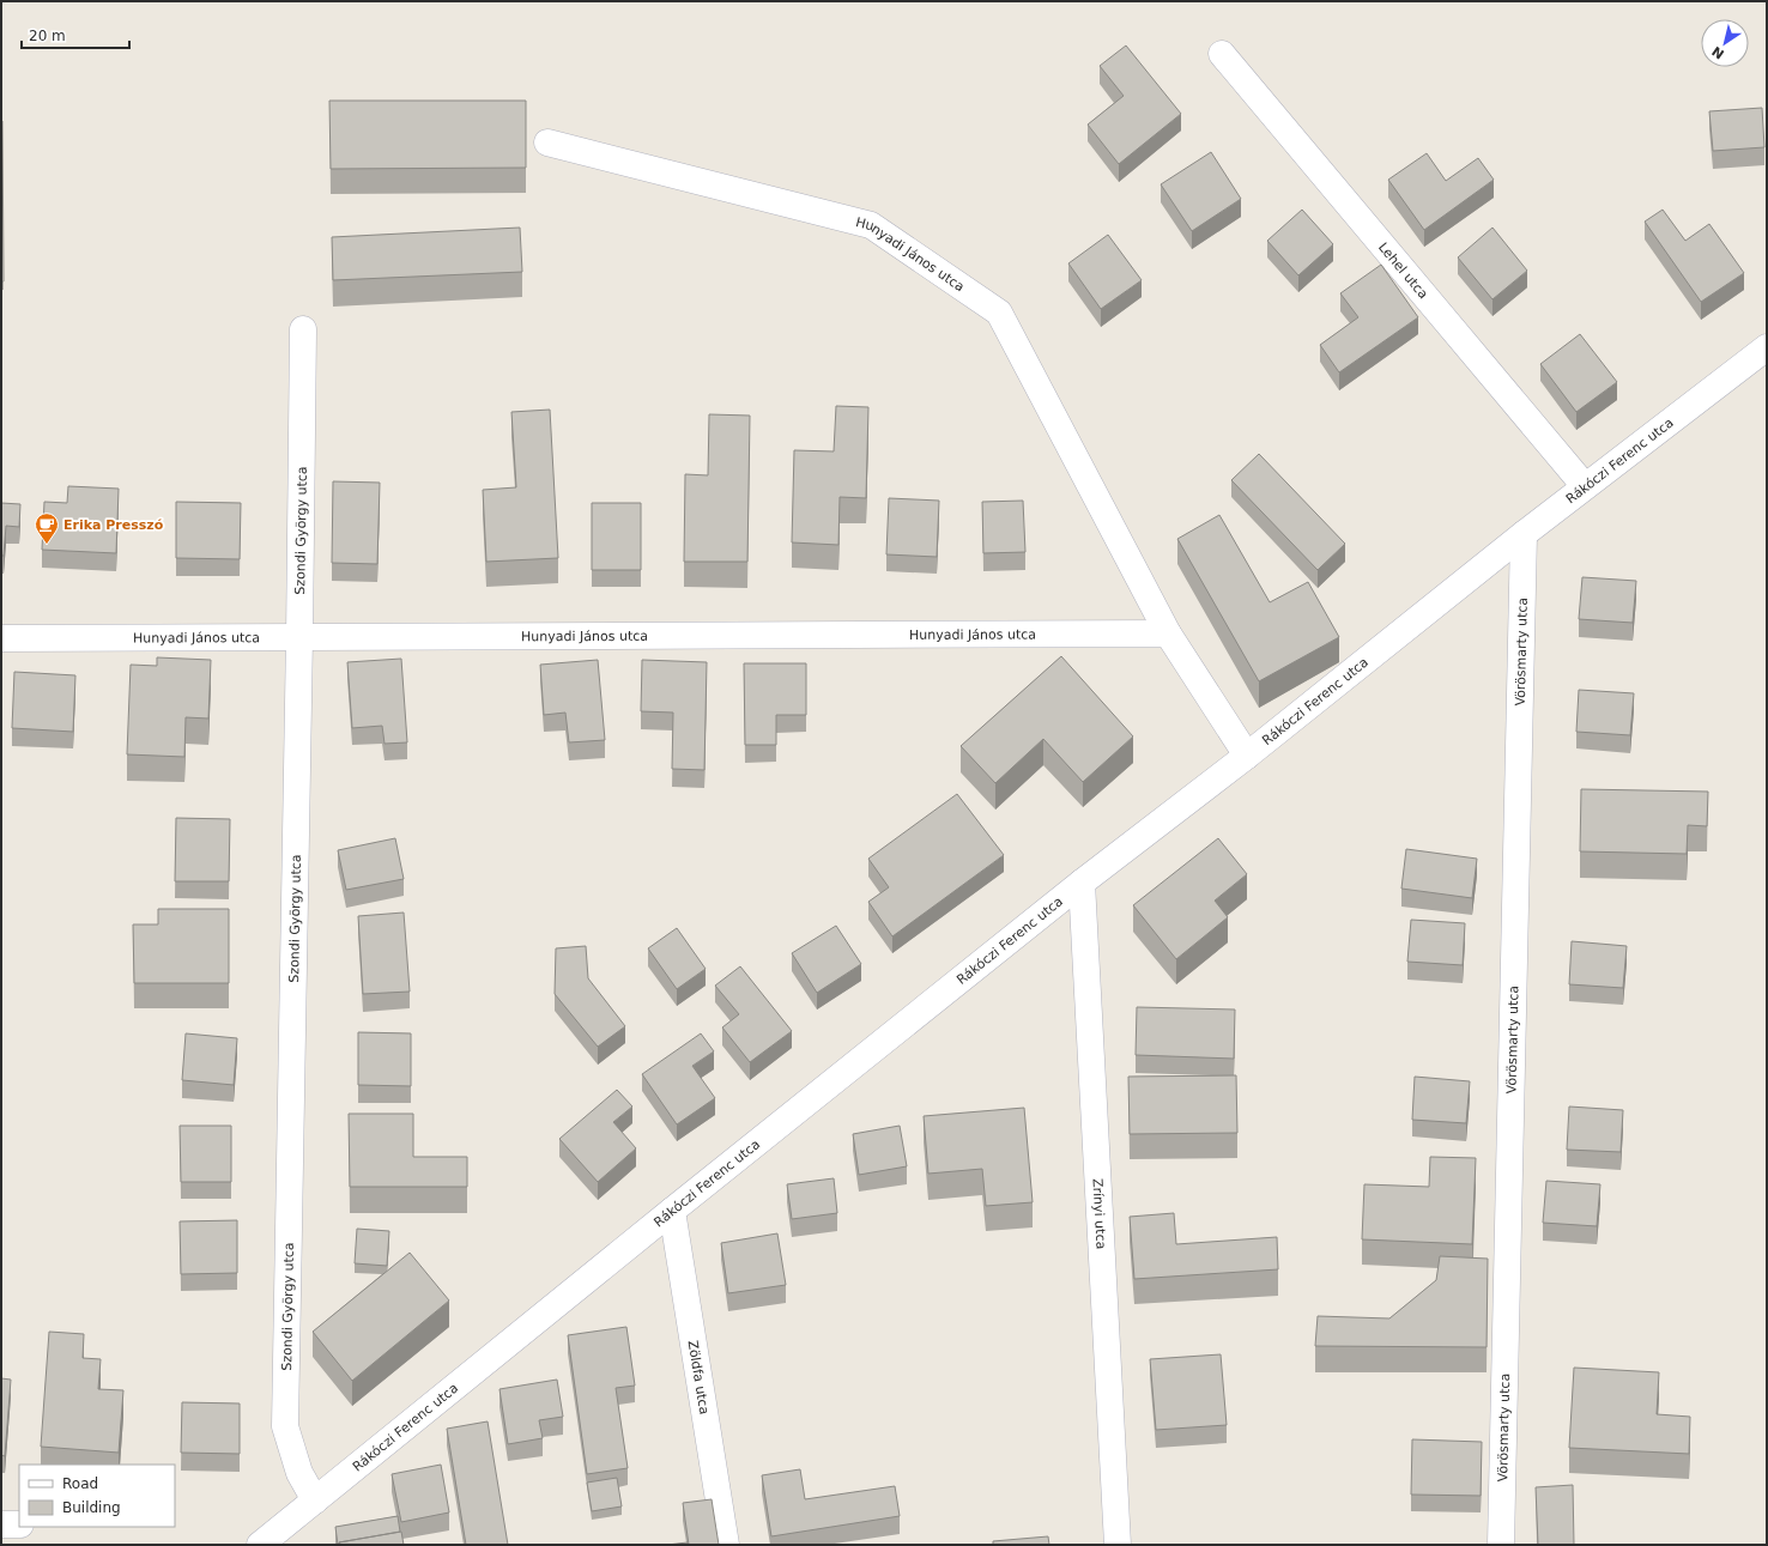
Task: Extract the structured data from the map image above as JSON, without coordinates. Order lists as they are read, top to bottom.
{
  "streets": {
    "street": [
      "Hunyadi János utca",
      "Lehel utca",
      "Rákóczi Ferenc utca",
      "Szondi György utca",
      "Vörösmarty utca",
      "Zrínyi utca",
      "Zöldfa utca"
    ]
  },
  "crossings": [
    ["Hunyadi János utca", "Rákóczi Ferenc utca"],
    ["Hunyadi János utca", "Szondi György utca"],
    ["Lehel utca", "Rákóczi Ferenc utca"],
    ["Rákóczi Ferenc utca", "Szondi György utca"],
    ["Rákóczi Ferenc utca", "Vörösmarty utca"],
    ["Rákóczi Ferenc utca", "Zrínyi utca"],
    ["Rákóczi Ferenc utca", "Zöldfa utca"]
  ],
  "places": {
    "cafe": ["Erika Presszó"]
  },
  "legend": ["Road", "Building"],
  "scale_bar": "20 m",
  "north": "bottom left"
}
